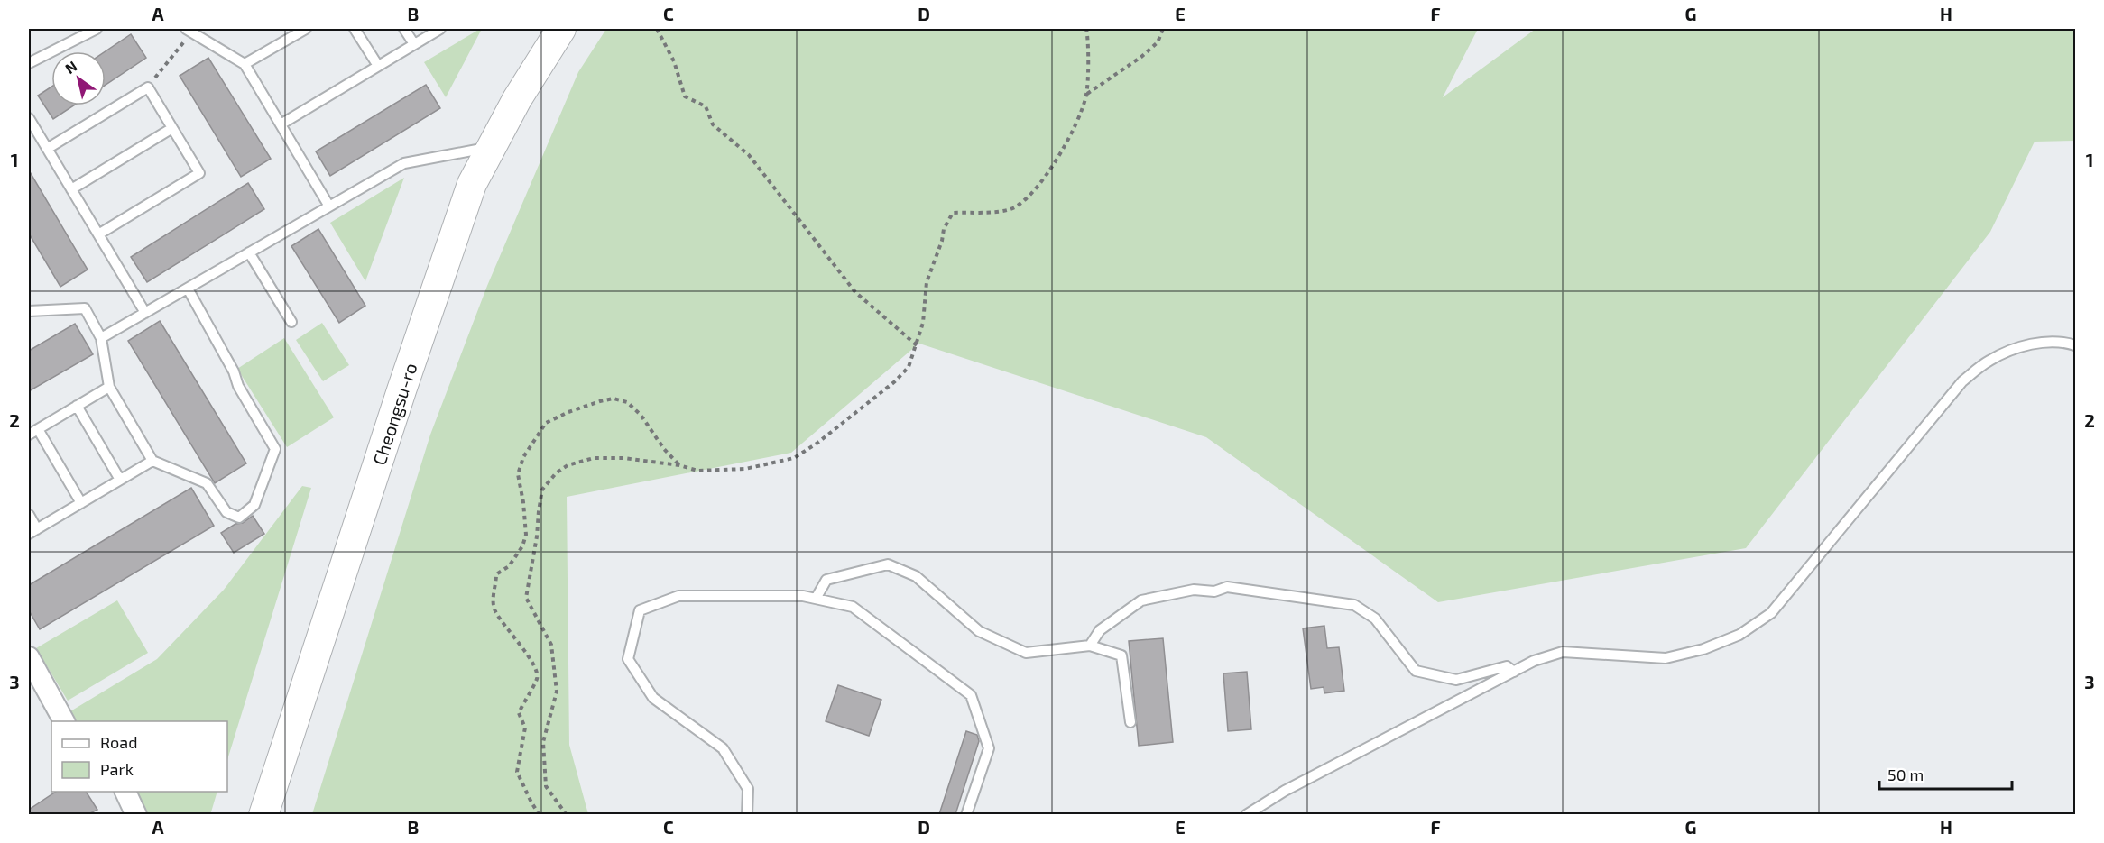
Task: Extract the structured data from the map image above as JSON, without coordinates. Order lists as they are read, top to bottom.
{
  "streets": {
    "main road": ["Cheongsu-ro"]
  },
  "legend": ["Road", "Park"],
  "scale_bar": "50 m",
  "north": "top left",
  "grid": {
    "columns": [
      "A",
      "B",
      "C",
      "D",
      "E",
      "F",
      "G",
      "H"
    ],
    "rows": ["1", "2", "3"]
  }
}
